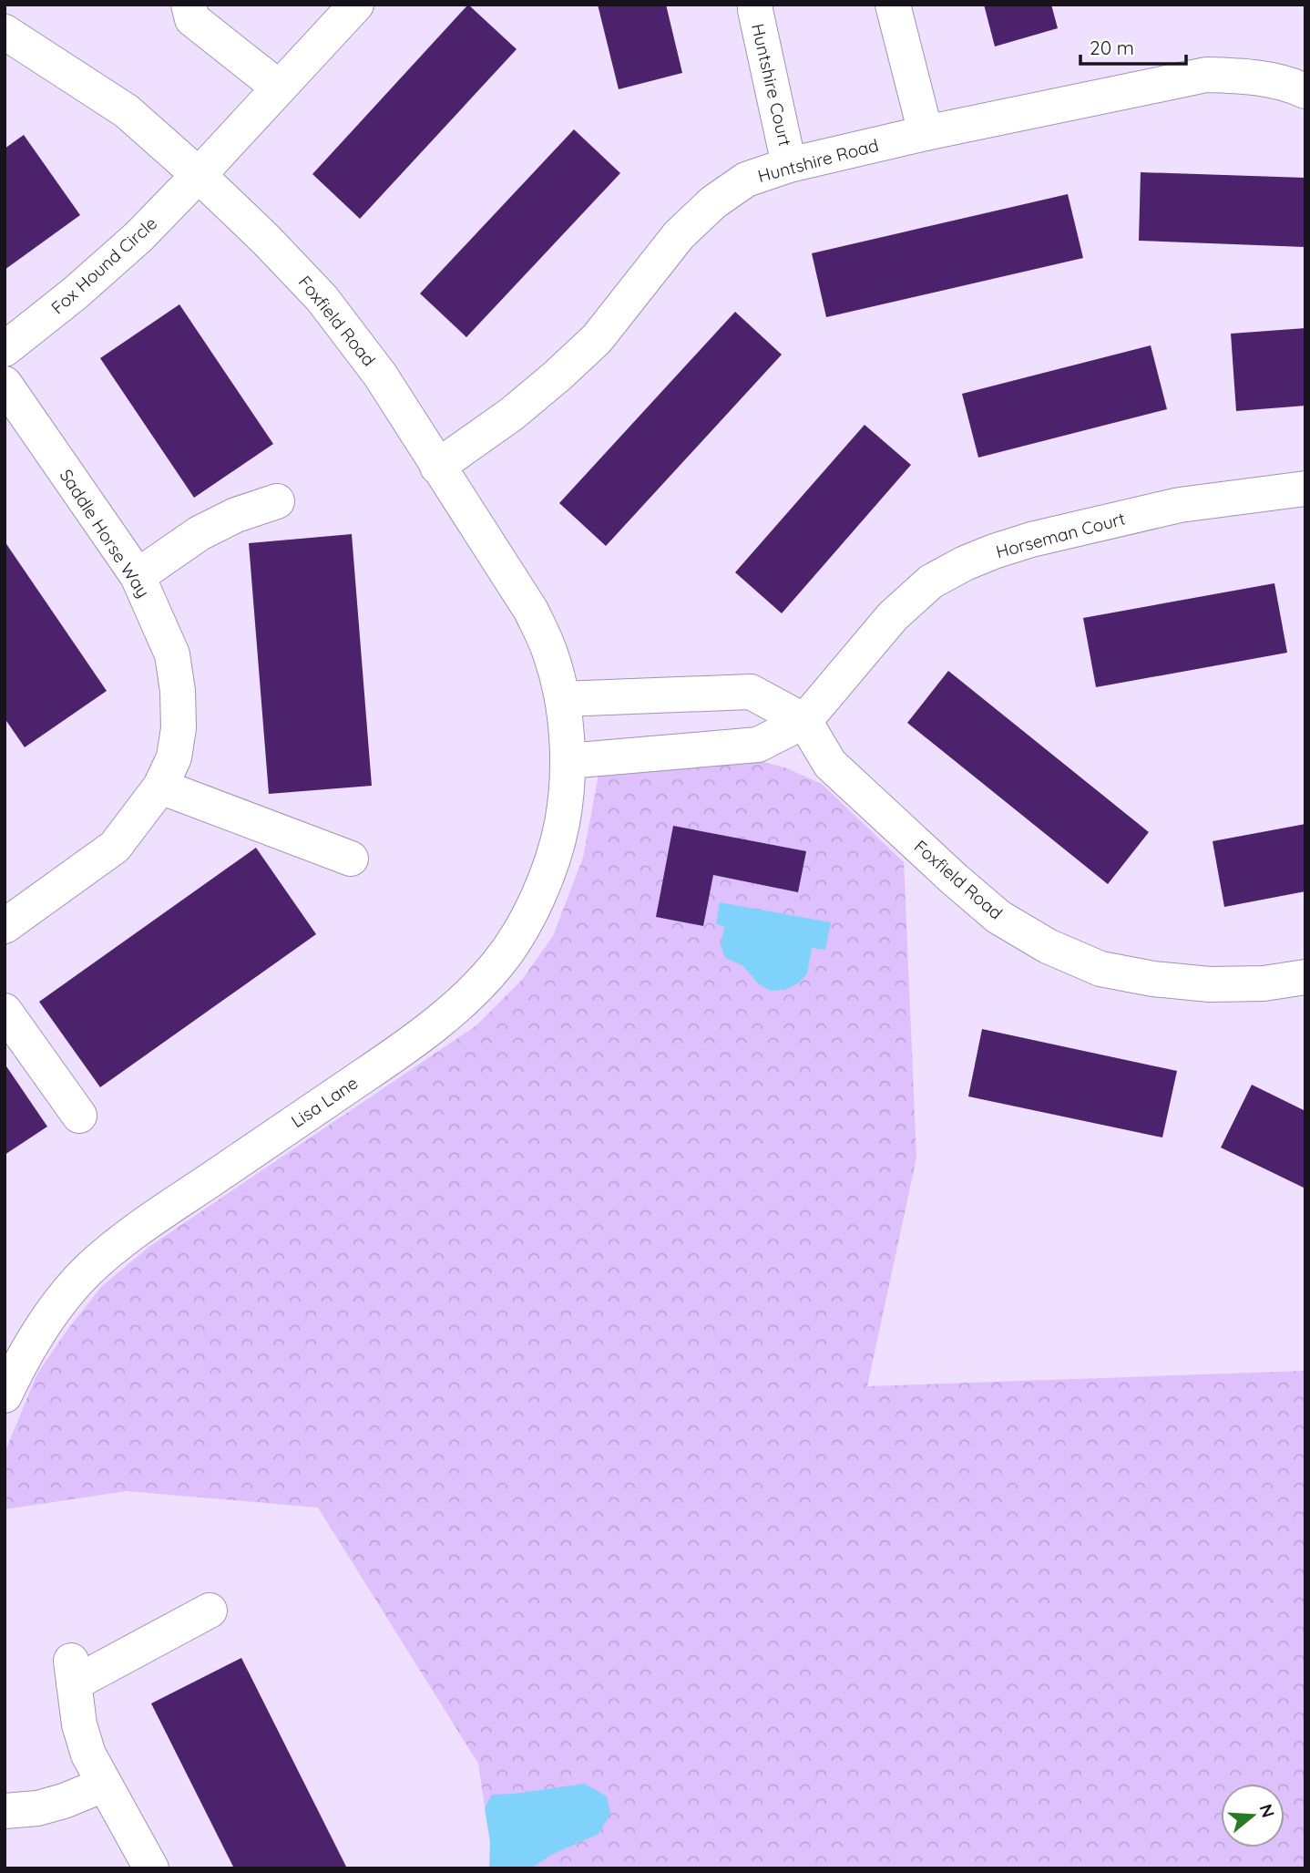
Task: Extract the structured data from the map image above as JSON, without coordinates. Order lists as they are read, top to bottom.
{
  "streets": {
    "street": [
      "Huntshire Court",
      "Huntshire Road",
      "Fox Hound Circle",
      "Foxfield Road",
      "Saddle Horse Way",
      "Horseman Court",
      "Lisa Lane"
    ]
  },
  "crossings": [
    ["Huntshire Court", "Huntshire Road"],
    ["Huntshire Road", "Foxfield Road"],
    ["Fox Hound Circle", "Foxfield Road"],
    ["Foxfield Road", "Horseman Court"],
    ["Foxfield Road", "Lisa Lane"]
  ],
  "scale_bar": "20 m",
  "north": "right"
}
